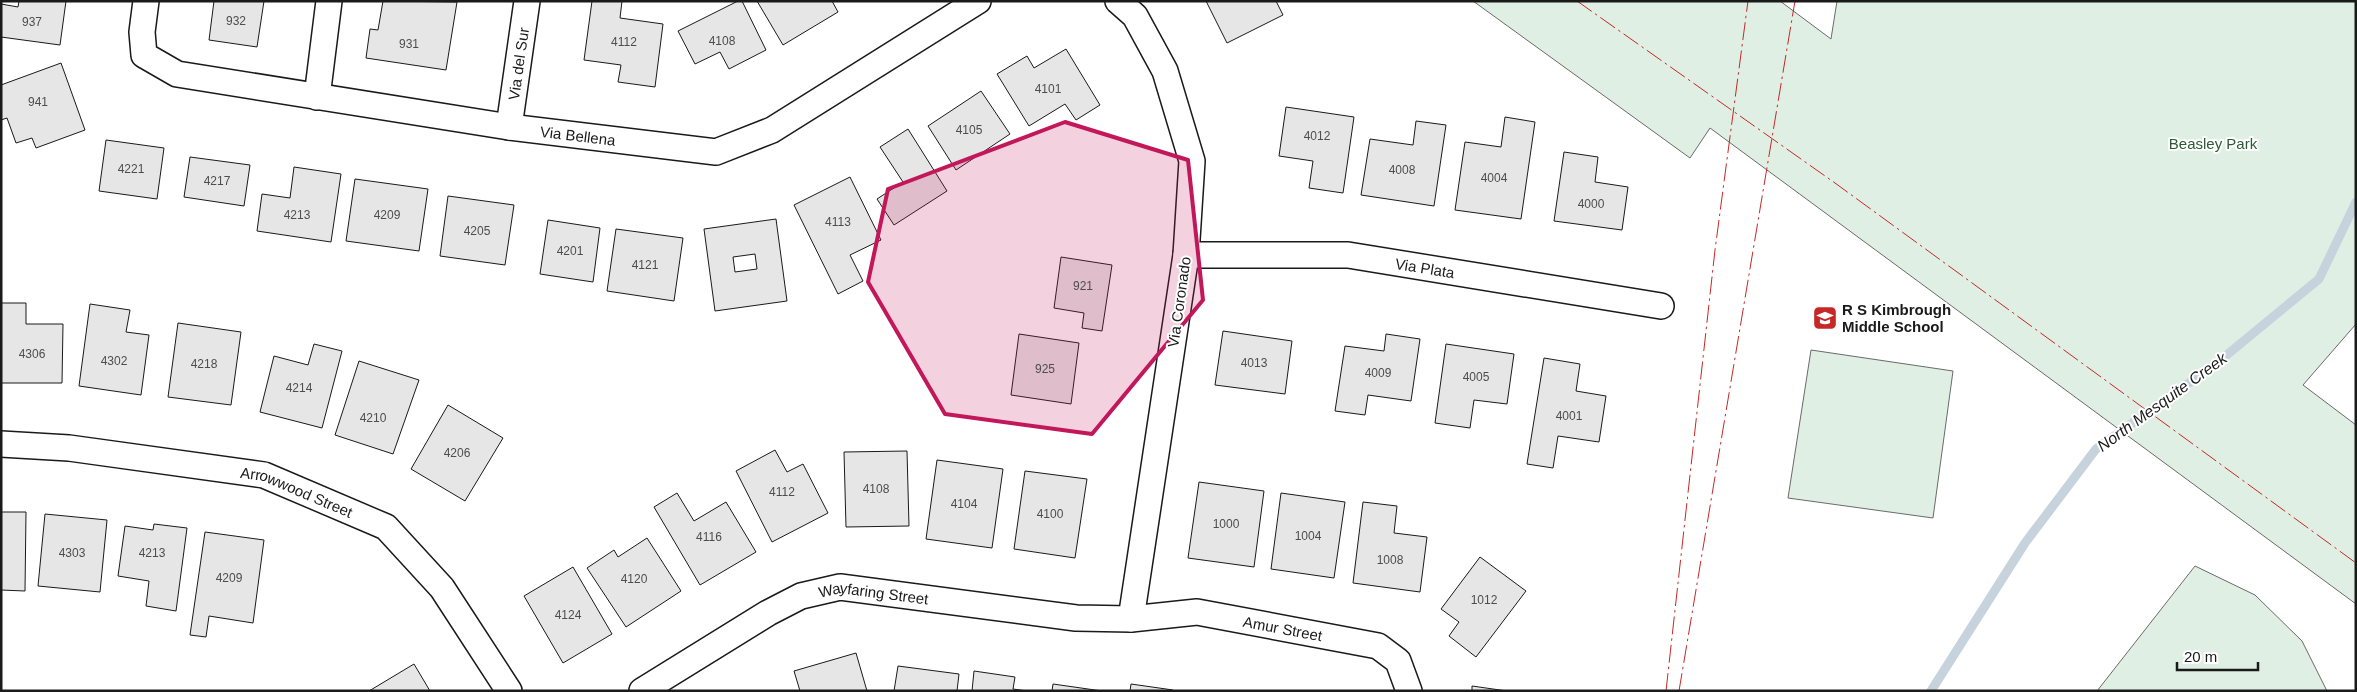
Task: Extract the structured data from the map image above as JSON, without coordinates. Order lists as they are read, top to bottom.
{
  "streets": {
    "street": [
      "Via del Sur",
      "Via Bellena",
      "Via Plata",
      "Via Coronado",
      "Arrowwood Street",
      "Wayfaring Street",
      "Amur Street"
    ]
  },
  "crossings": [
    ["Via del Sur", "Via Bellena"],
    ["Via Plata", "Via Coronado"],
    ["Via Coronado", "Wayfaring Street"],
    ["Via Coronado", "Amur Street"],
    ["Wayfaring Street", "Amur Street"]
  ],
  "water": ["North Mesquite Creek"],
  "parks": ["Beasley Park"],
  "places": {
    "school or university": ["R S Kimbrough Middle School"]
  },
  "house_numbers": [
    "932",
    "937",
    "4108",
    "4112",
    "931",
    "4101",
    "941",
    "4105",
    "4012",
    "4221",
    "4008",
    "4004",
    "4217",
    "4000",
    "4213",
    "4209",
    "4113",
    "4205",
    "4201",
    "4121",
    "921",
    "4306",
    "4302",
    "4013",
    "4218",
    "925",
    "4009",
    "4005",
    "4214",
    "4001",
    "4210",
    "4206",
    "4108",
    "4112",
    "4104",
    "4100",
    "1000",
    "1004",
    "4116",
    "4303",
    "4213",
    "1008",
    "4209",
    "4120",
    "1012",
    "4124"
  ],
  "scale_bar": "20 m"
}
